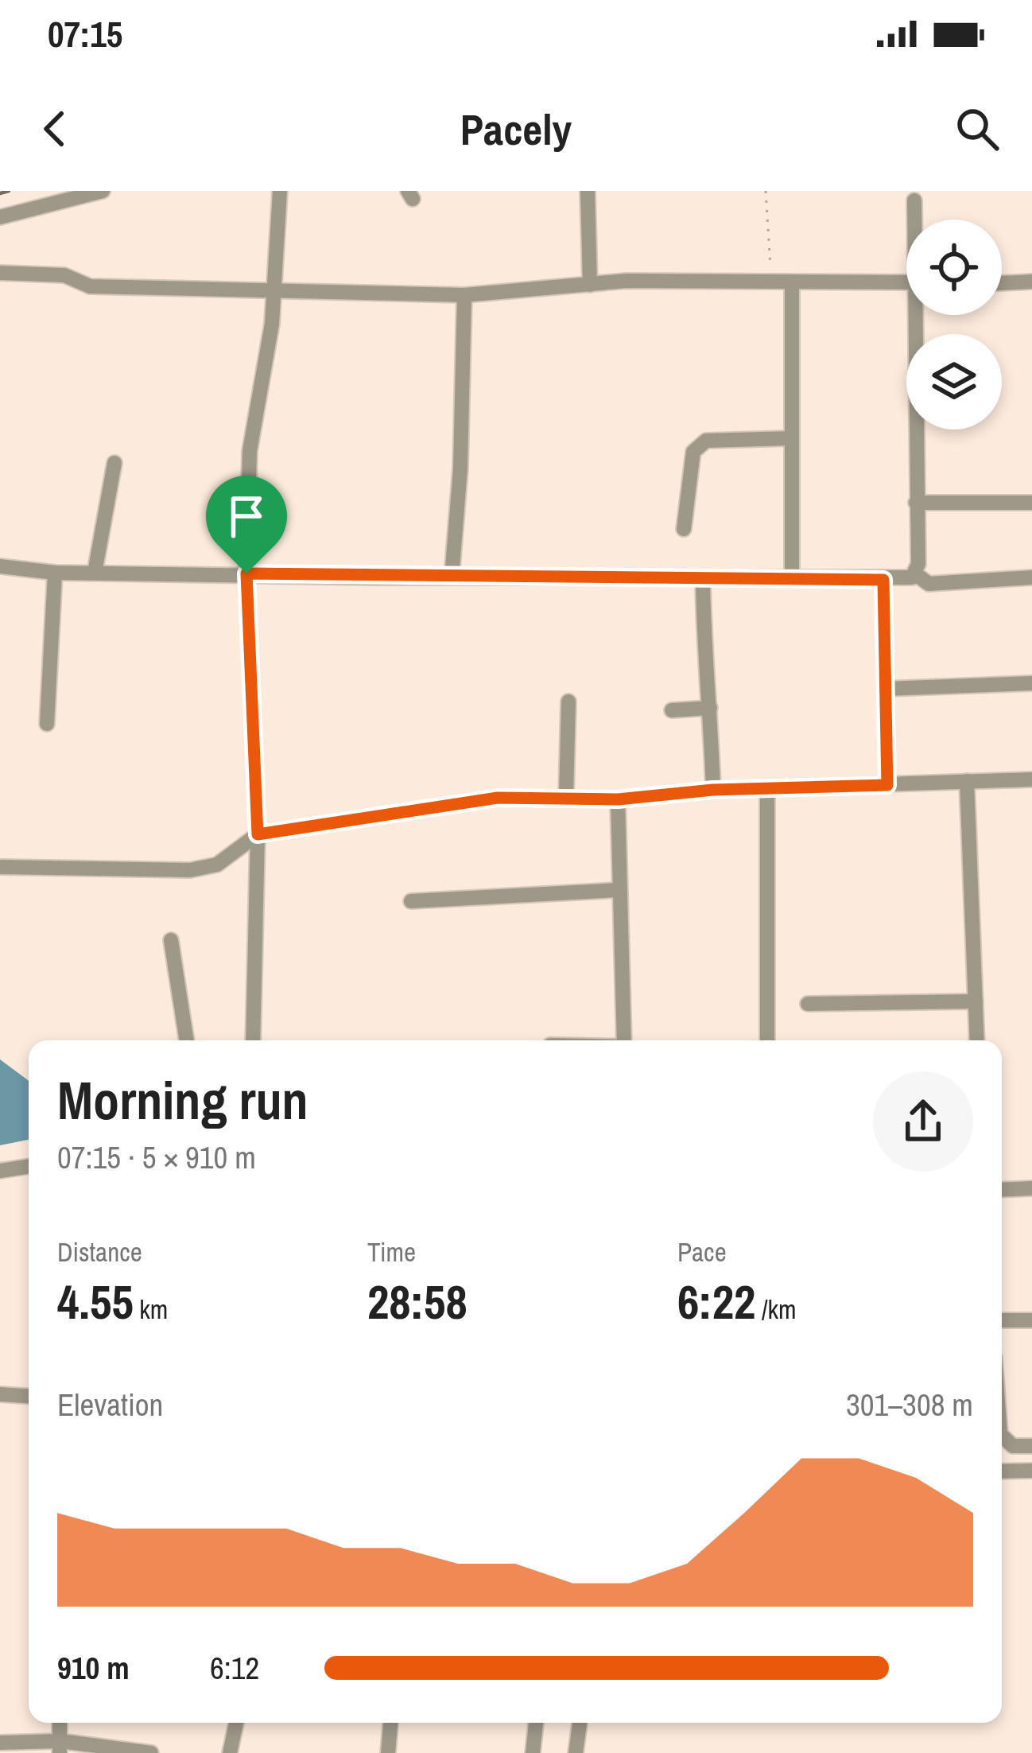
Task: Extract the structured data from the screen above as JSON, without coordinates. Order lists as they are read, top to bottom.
{
  "page": {
    "status": "07:15",
    "header": "Pacely",
    "heading": ["Morning run", "07:15 · 5 × 910 m"],
    "stats": [
      ["Distance", "4.55 km"],
      ["Time", "28:58"],
      ["Pace", "6:22 /km"]
    ],
    "chart": ["Elevation", "301–308 m"],
    "list": [
      {
        "name": "910 m",
        "note": "6:12"
      }
    ]
  }
}
